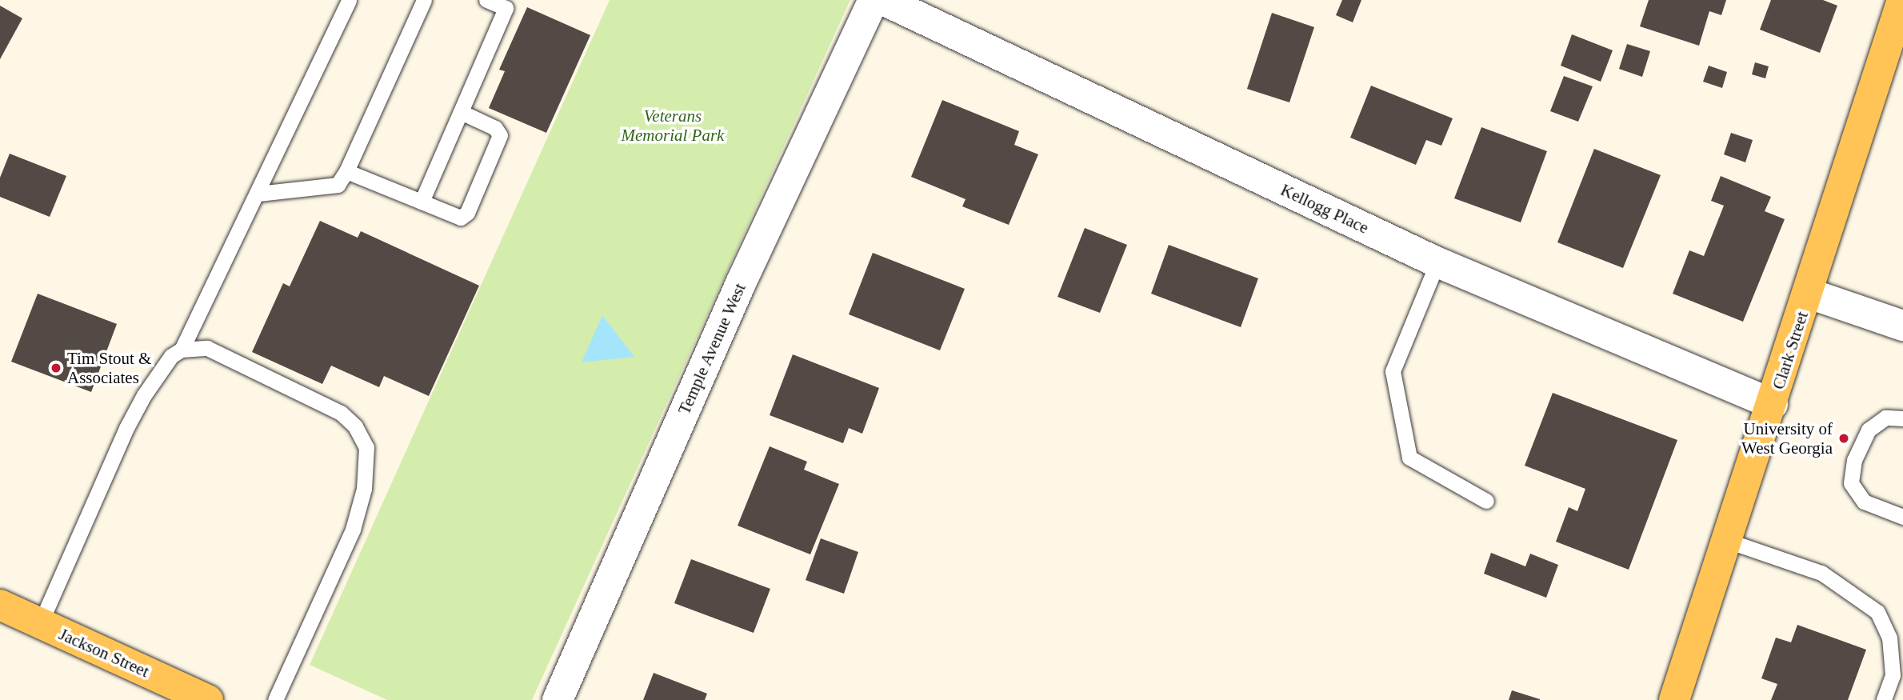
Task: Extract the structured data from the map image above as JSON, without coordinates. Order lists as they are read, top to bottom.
{
  "streets": {
    "main road": ["Clark Street", "Jackson Street"],
    "street": ["Kellogg Place", "Temple Avenue West"]
  },
  "crossings": [
    ["Kellogg Place", "Clark Street"]
  ],
  "parks": ["Veterans Memorial Park"],
  "places": ["Tim Stout & Associates", "University of West Georgia"]
}
